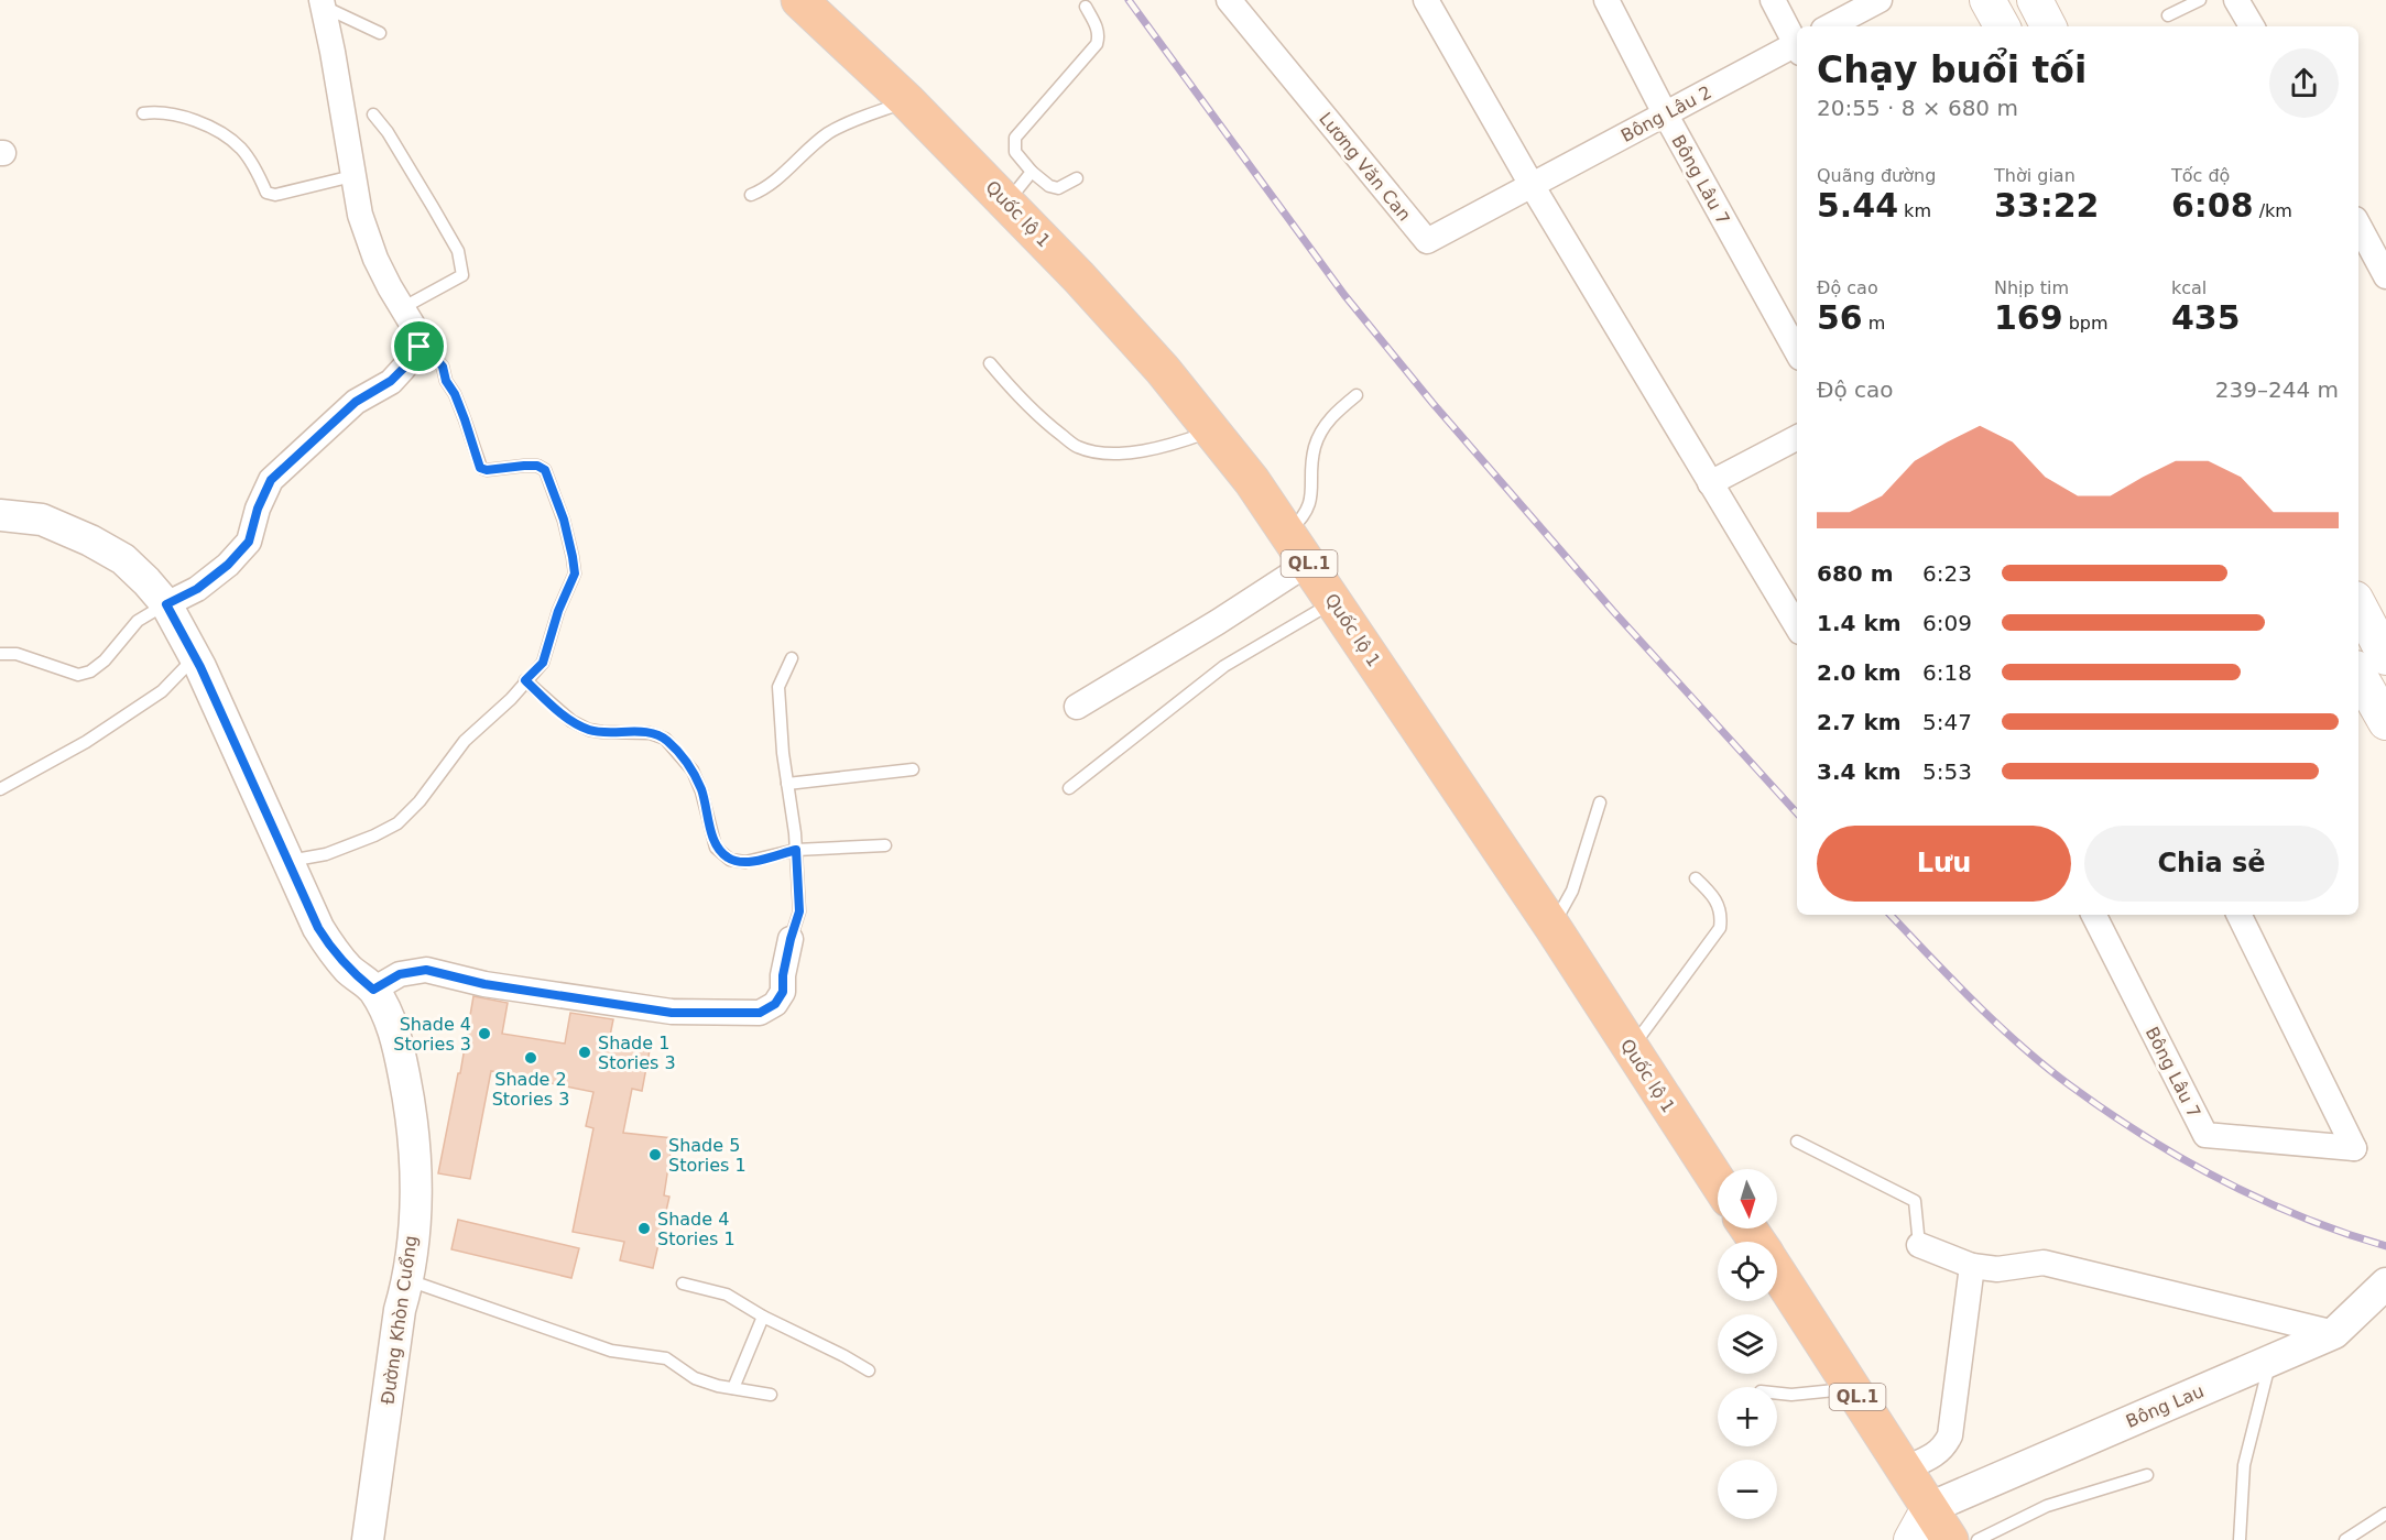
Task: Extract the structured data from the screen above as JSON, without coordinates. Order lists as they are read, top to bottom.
{
  "streets": {
    "highway": ["Quốc lộ 1", "QL.1"],
    "street": [
      "Bông Lâu 2",
      "Lương Văn Can",
      "Bông Lâu 7",
      "Đường Khòn Cuổng",
      "Bông Lau"
    ]
  },
  "crossings": [
    ["Bông Lâu 2", "Lương Văn Can"],
    ["Bông Lâu 2", "Bông Lâu 7"],
    ["QL.1", "Bông Lau"]
  ],
  "places": [
    "Shade 4 Stories 3",
    "Shade 1 Stories 3",
    "Shade 2 Stories 3",
    "Shade 5 Stories 1",
    "Shade 4 Stories 1"
  ],
  "north": "bottom",
  "page": {
    "heading": ["Chạy buổi tối", "20:55 · 8 × 680 m"],
    "stats": [
      ["Quãng đường", "5.44 km"],
      ["Thời gian", "33:22"],
      ["Tốc độ", "6:08 /km"],
      ["Độ cao", "56 m"],
      ["Nhịp tim", "169 bpm"],
      ["kcal", "435"]
    ],
    "chart": ["Độ cao", "239–244 m"],
    "list": [
      {
        "name": "680 m",
        "note": "6:23"
      },
      {
        "name": "1.4 km",
        "note": "6:09"
      },
      {
        "name": "2.0 km",
        "note": "6:18"
      },
      {
        "name": "2.7 km",
        "note": "5:47"
      },
      {
        "name": "3.4 km",
        "note": "5:53"
      }
    ],
    "buttons": ["Lưu", "Chia sẻ"],
    "map_buttons": ["+", "−"]
  }
}
